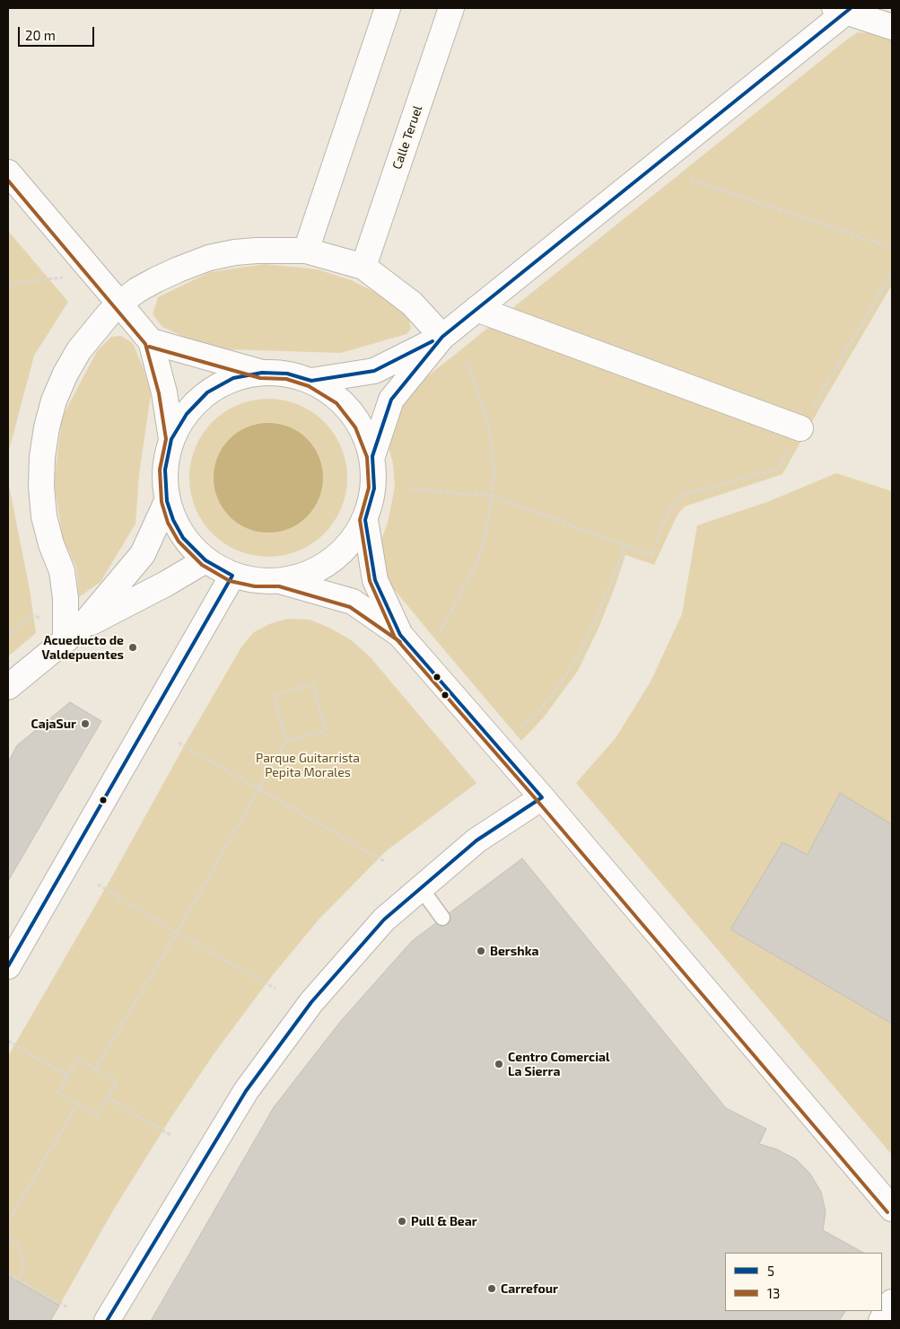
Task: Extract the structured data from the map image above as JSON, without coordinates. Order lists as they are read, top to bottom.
{
  "streets": {
    "main road": ["Calle Teruel"]
  },
  "parks": ["Parque Guitarrista Pepita Morales"],
  "places": [
    "Acueducto de Valdepuentes",
    "CajaSur",
    "Bershka",
    "Centro Comercial La Sierra",
    "Pull & Bear",
    "Carrefour"
  ],
  "lines": ["transit line 5", "transit line 13"],
  "legend": ["5", "13"],
  "scale_bar": "20 m"
}
